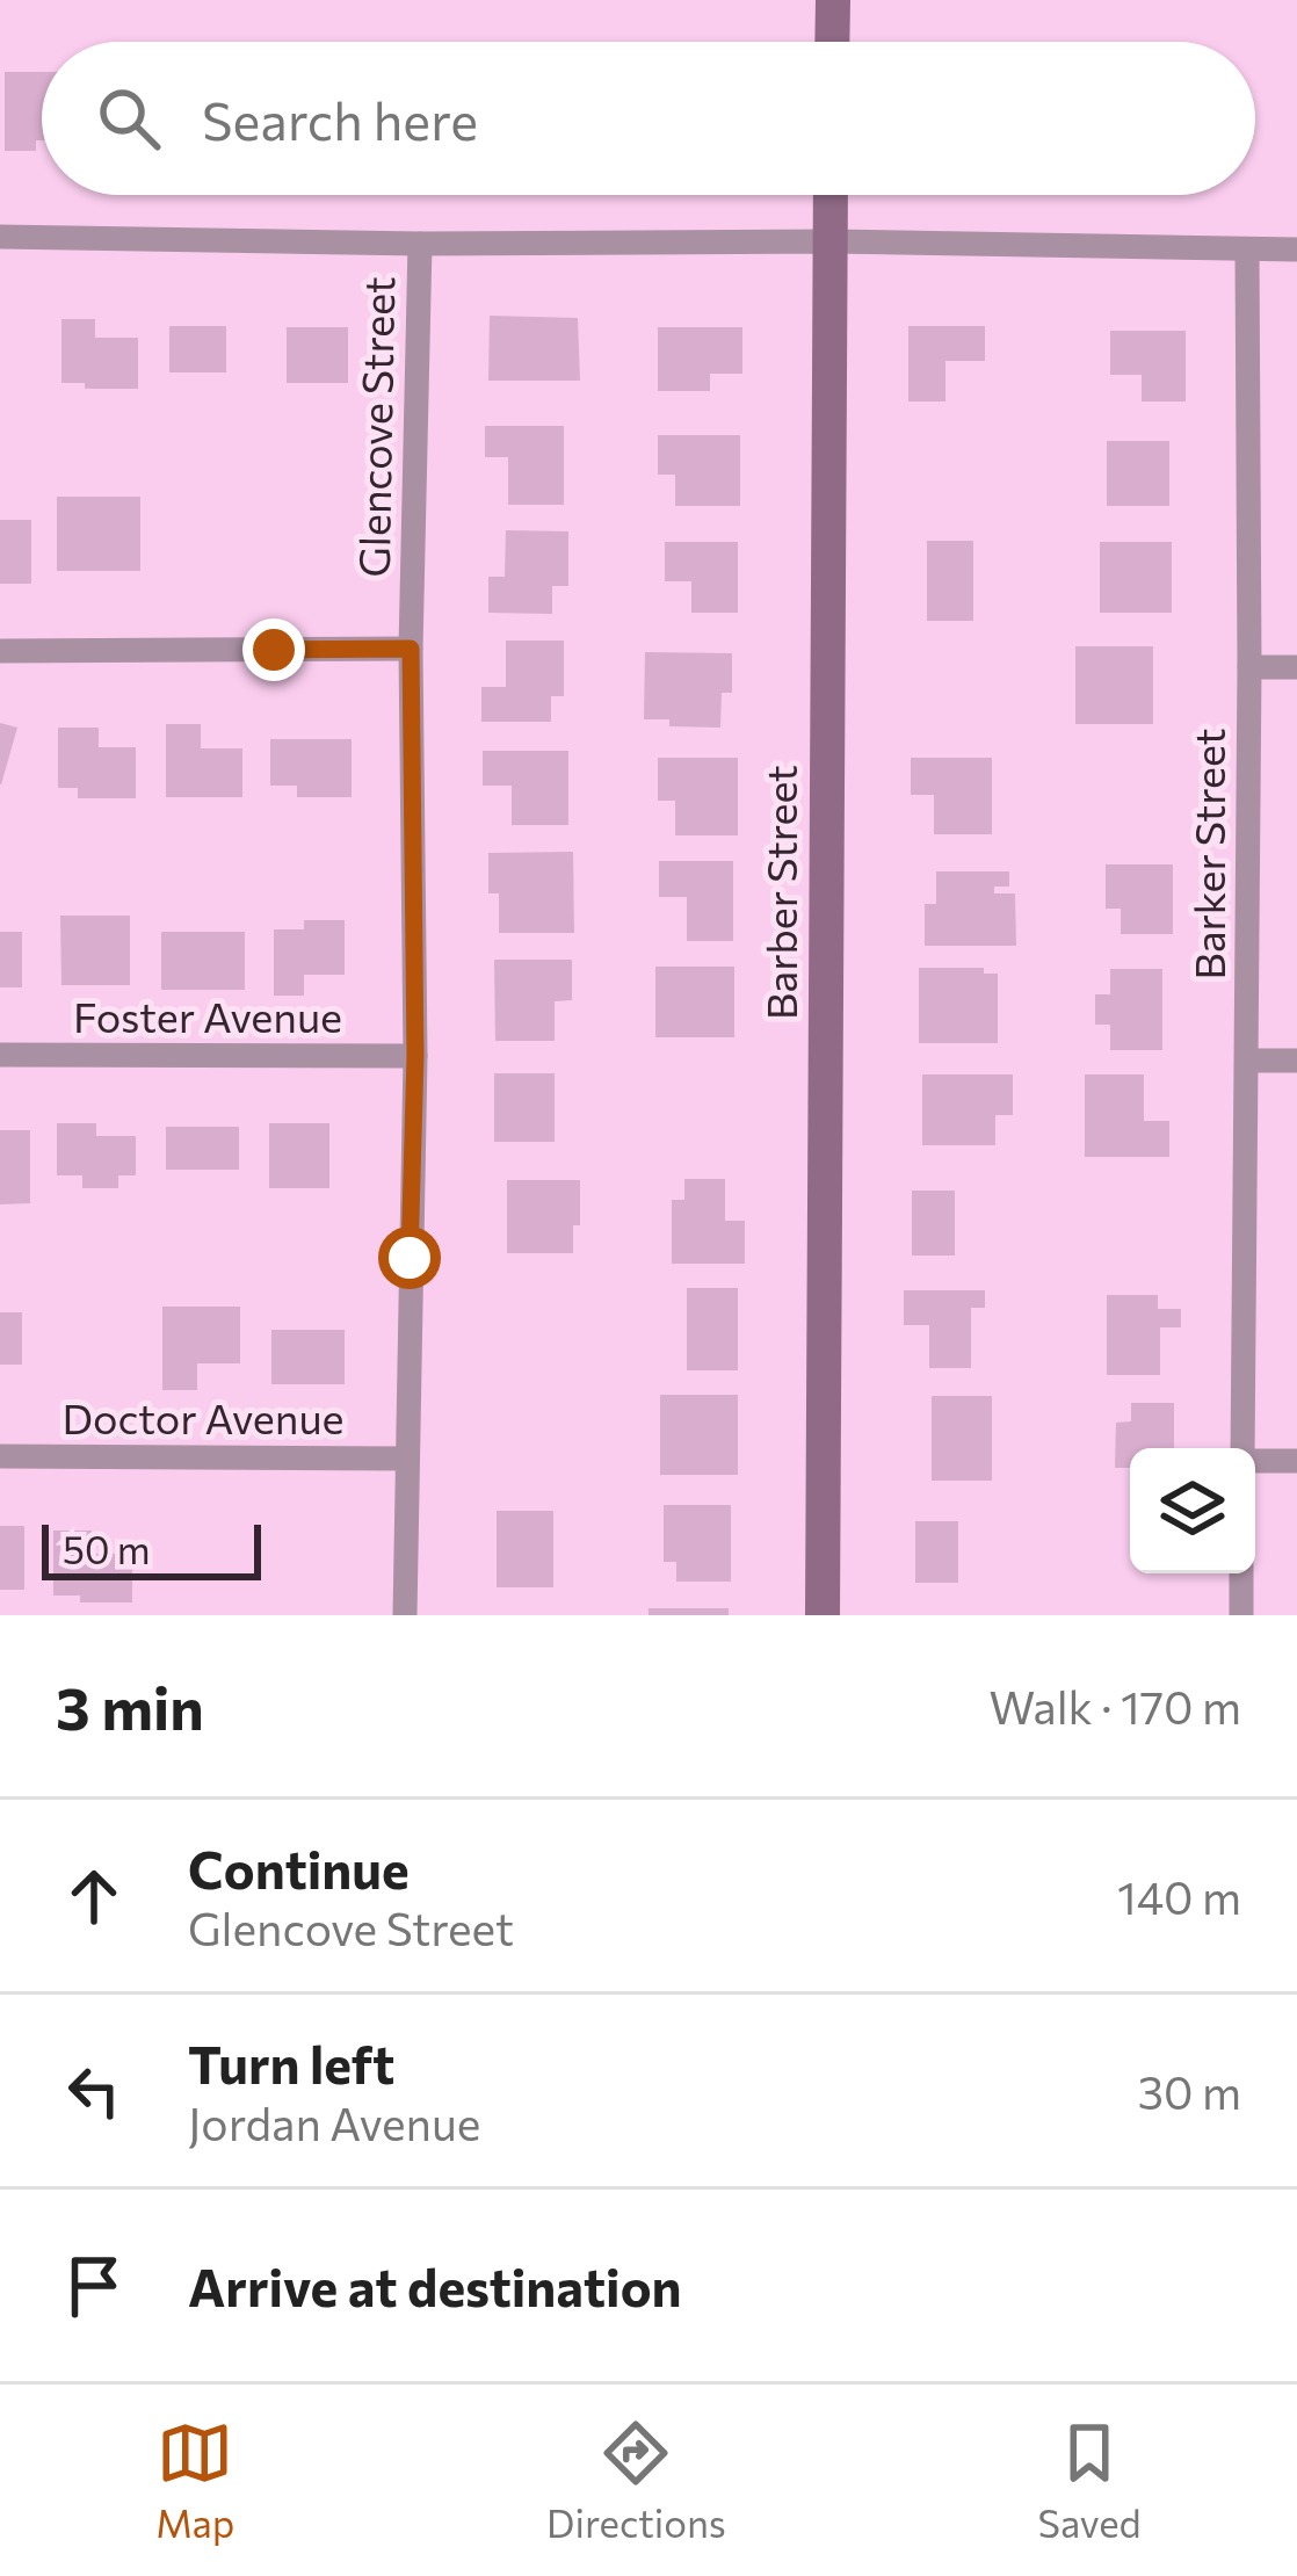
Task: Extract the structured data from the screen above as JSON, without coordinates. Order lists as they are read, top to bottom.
{
  "streets": {
    "street": [
      "Glencove Street",
      "Barker Street",
      "Barber Street",
      "Foster Avenue",
      "Doctor Avenue"
    ]
  },
  "crossings": [
    ["Glencove Street", "Foster Avenue"],
    ["Glencove Street", "Doctor Avenue"]
  ],
  "scale_bar": "50 m",
  "page": {
    "search": "Search here",
    "scale": "50 m",
    "heading": ["3 min", "Walk · 170 m"],
    "list": [
      ["Continue", "Glencove Street", "140 m"],
      ["Turn left", "Jordan Avenue", "30 m"],
      "Arrive at destination"
    ],
    "nav": ["Map", "Directions", "Saved"]
  }
}
